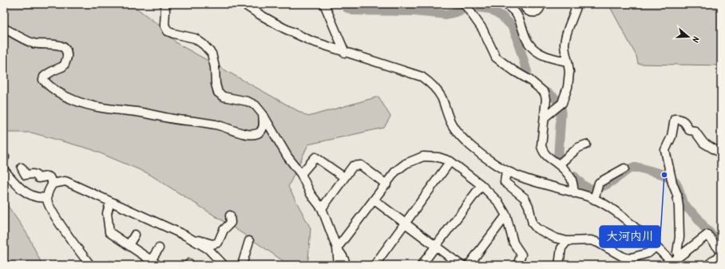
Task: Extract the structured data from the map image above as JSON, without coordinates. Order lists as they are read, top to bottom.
{
  "places": ["大河内川"],
  "north": "right"
}
